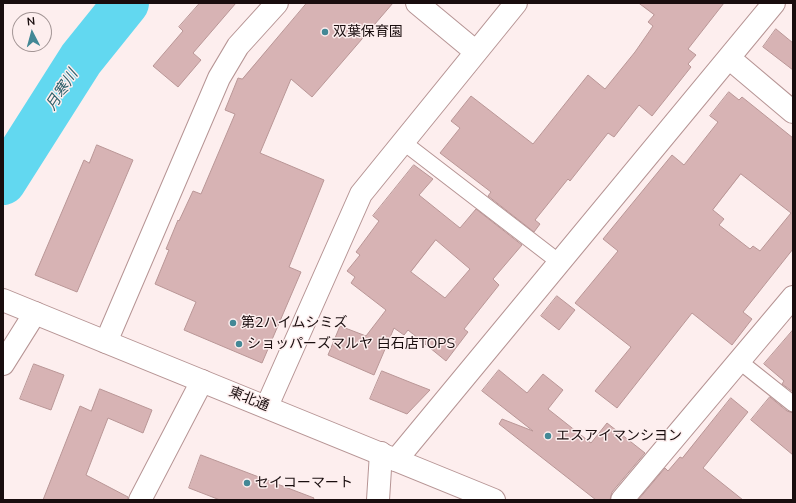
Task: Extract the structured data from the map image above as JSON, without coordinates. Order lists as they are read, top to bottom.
{
  "streets": {
    "street": ["東北通"]
  },
  "water": ["月寒川"],
  "places": [
    "双葉保育園",
    "第2ハイムシミズ",
    "ショッパーズマルヤ 白石店TOPS",
    "エスアイマンシヨン",
    "セイコーマート"
  ],
  "north": "top"
}
